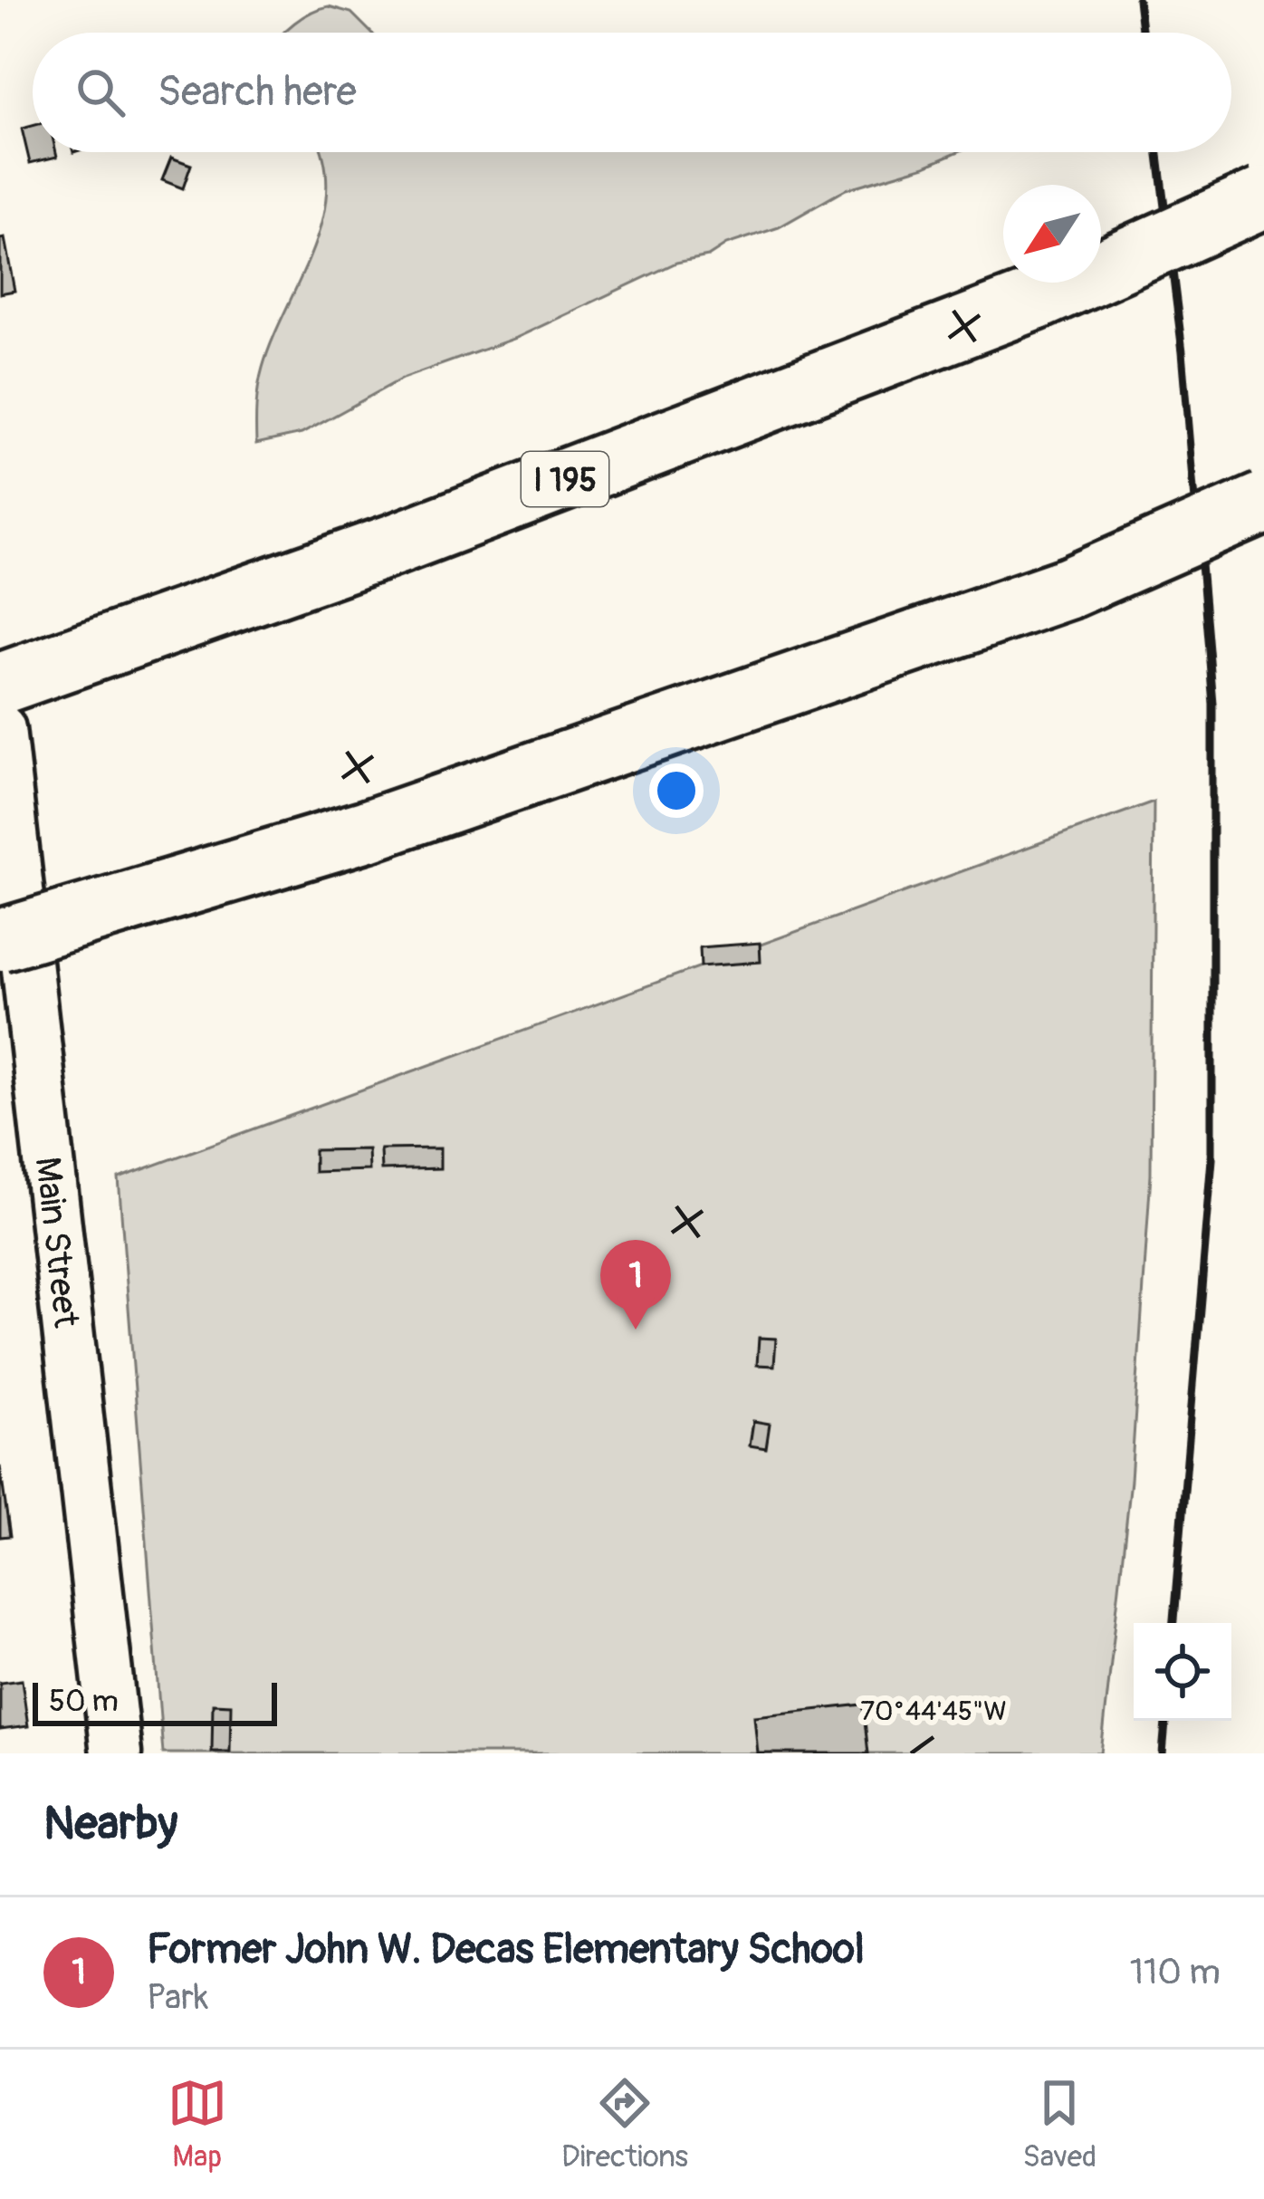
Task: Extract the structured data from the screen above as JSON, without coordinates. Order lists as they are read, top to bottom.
{
  "streets": {
    "highway": ["I 195"],
    "main road": ["Main Street"]
  },
  "scale_bar": "50 m",
  "north": "bottom left",
  "page": {
    "search": "Search here",
    "pins": "1",
    "scale": "50 m",
    "heading": "Nearby",
    "list": [
      {
        "mark": "1",
        "name": "Former John W. Decas Elementary School",
        "note": "Park",
        "value": "110 m"
      }
    ],
    "nav": ["Map", "Directions", "Saved"]
  },
  "coordinates": ["70°44'45\"W"]
}
